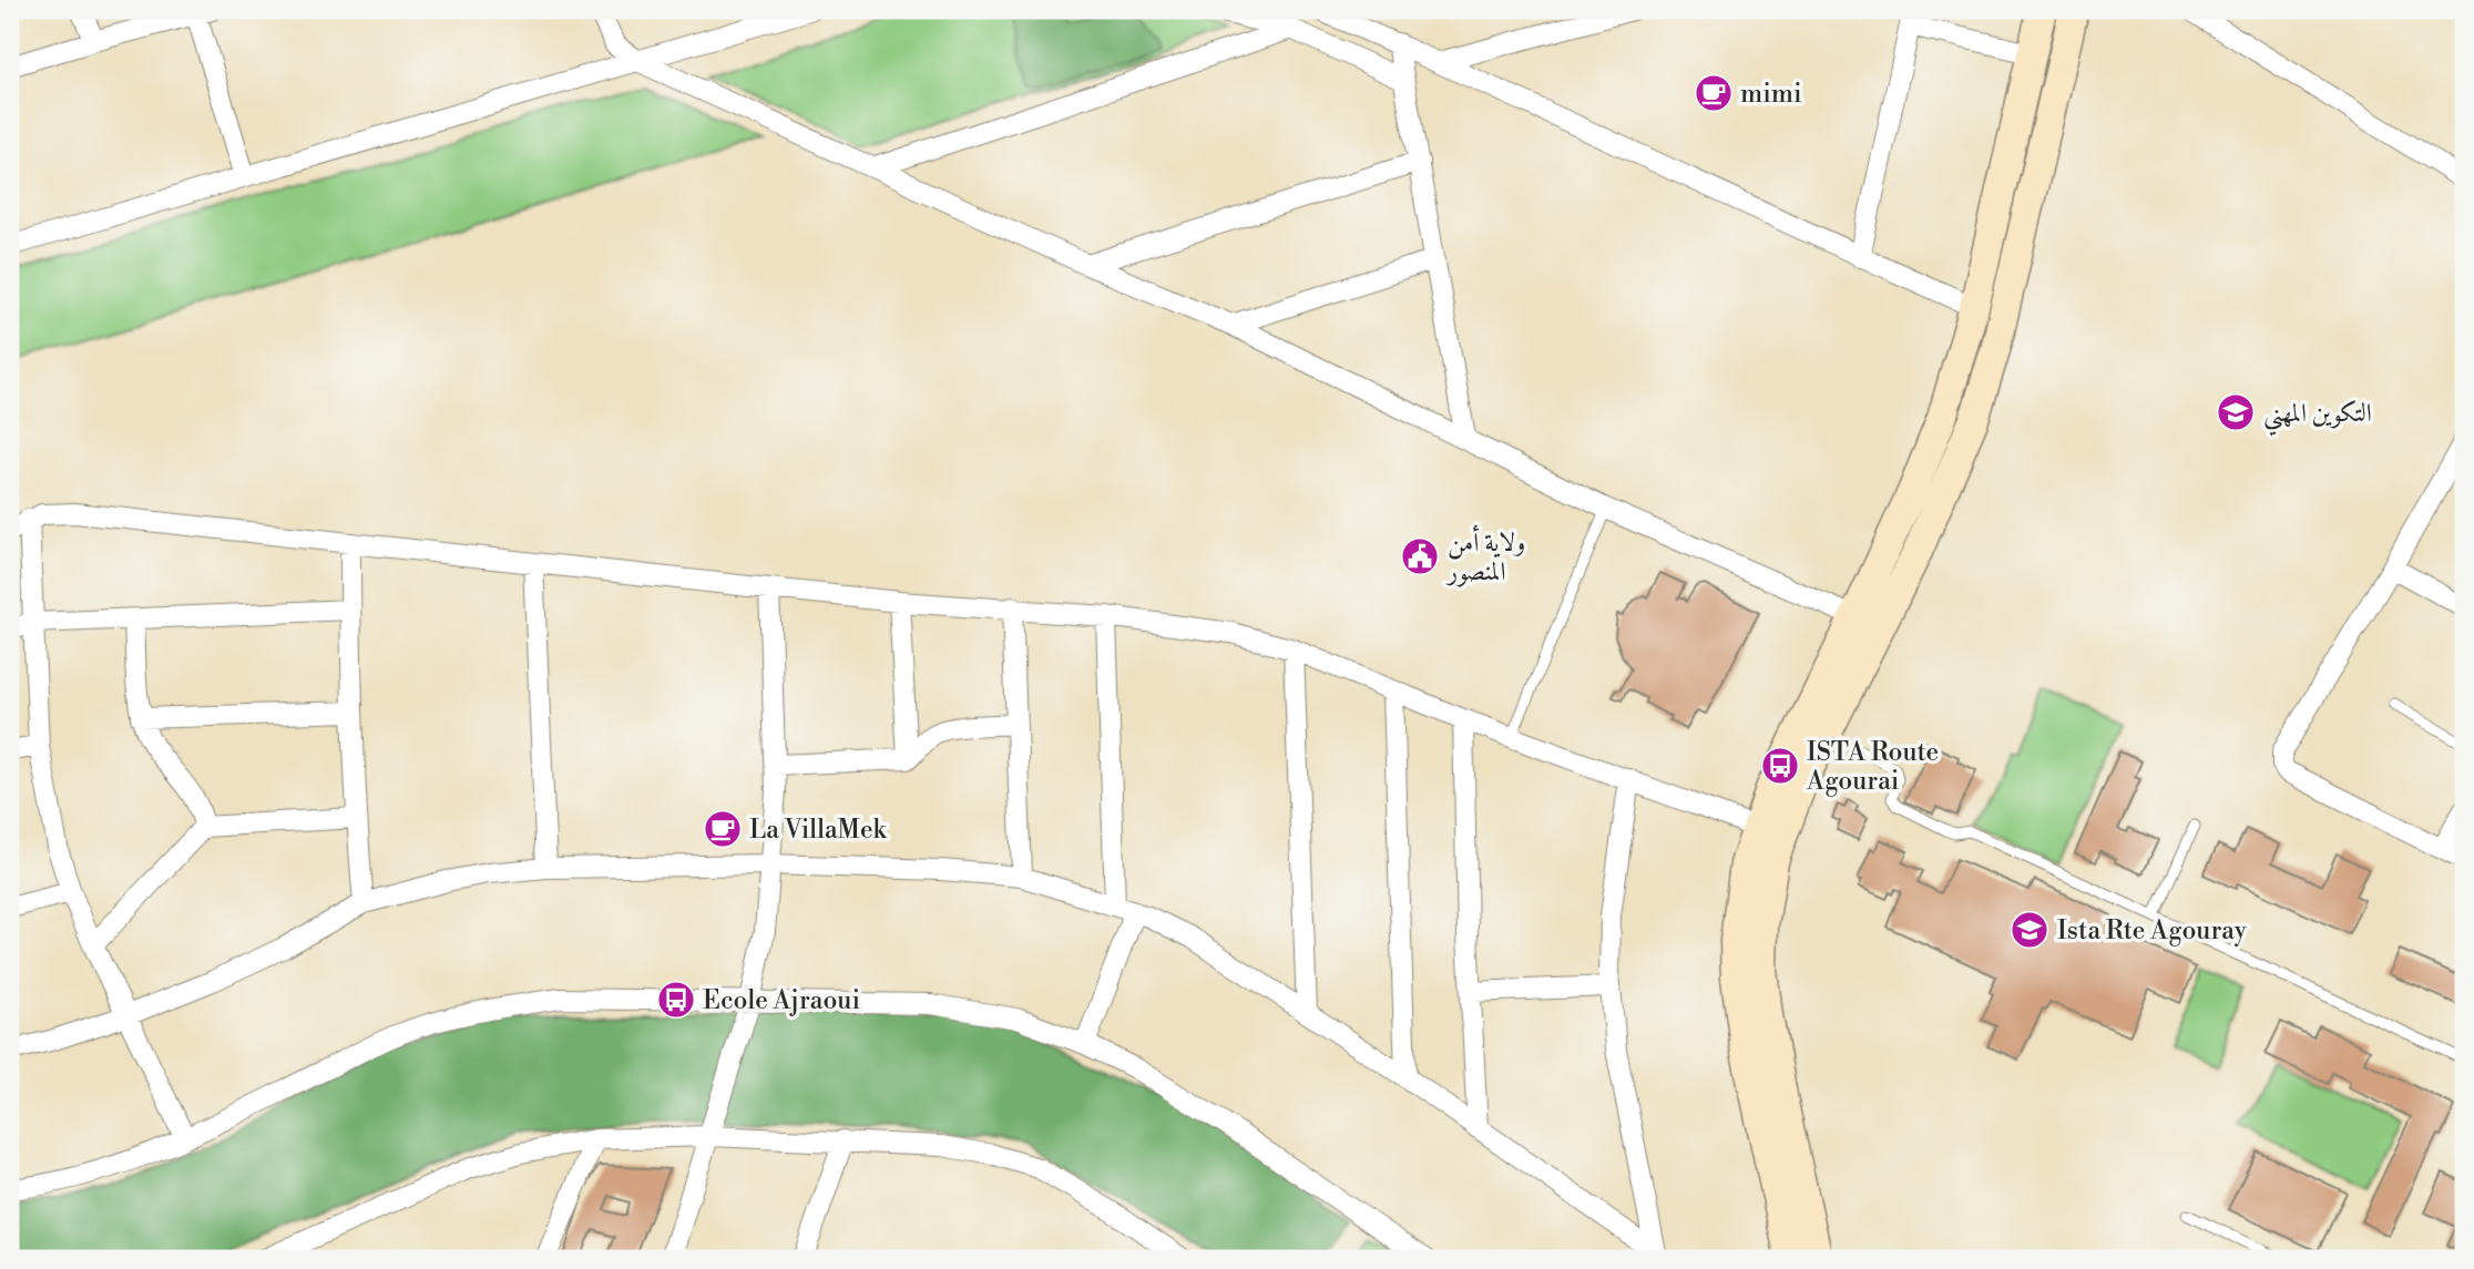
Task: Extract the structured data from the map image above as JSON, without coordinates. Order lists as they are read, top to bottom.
{
  "places": {
    "cafe": ["mimi", "La VillaMek"],
    "school or university": ["التكوين المهني", "Ista Rte Agouray"],
    "public building": ["ولاية أمن المنصور"],
    "bus stop": ["ISTA Route Agourai", "Ecole Ajraoui"]
  }
}
